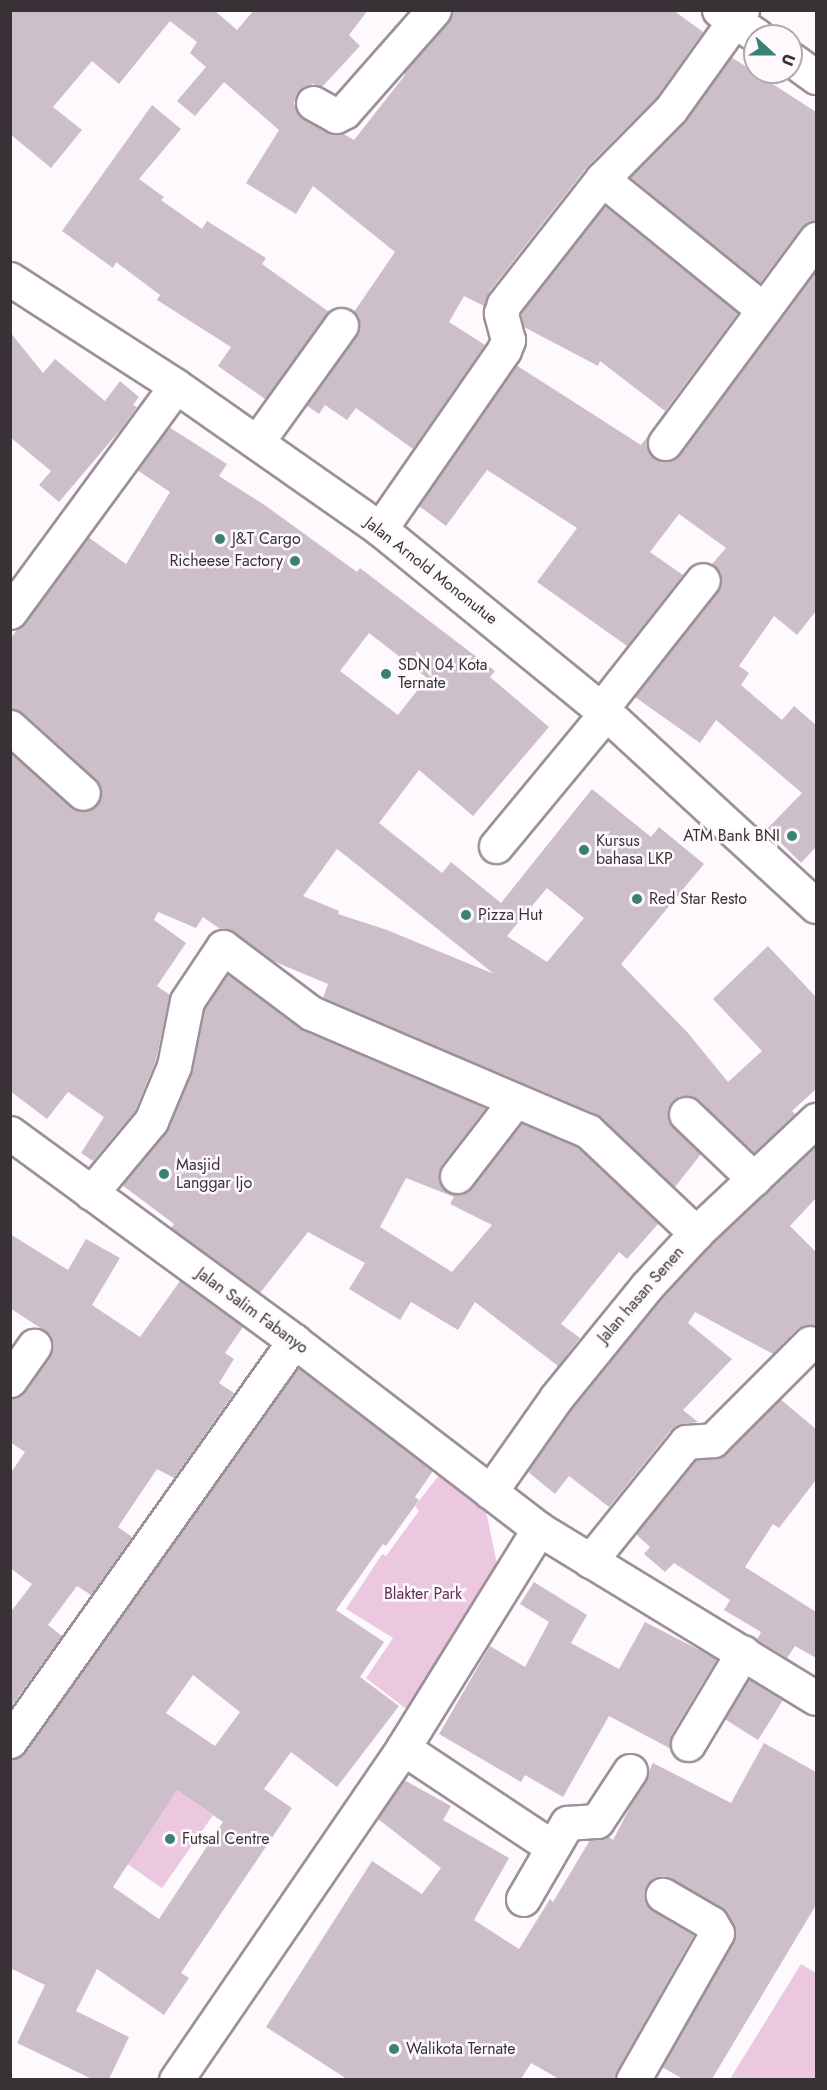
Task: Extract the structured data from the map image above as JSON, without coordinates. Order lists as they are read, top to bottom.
{
  "streets": {
    "main road": ["Jalan Arnold Mononutue", "Jalan hasan Senen", "Jalan Salim Fabanyo"]
  },
  "crossings": [
    ["Jalan hasan Senen", "Jalan Salim Fabanyo"]
  ],
  "parks": ["Blakter Park"],
  "places": [
    "J&T Cargo",
    "Richeese Factory",
    "SDN 04 Kota Ternate",
    "ATM Bank BNI",
    "Kursus bahasa LKP",
    "Red Star Resto",
    "Pizza Hut",
    "Masjid Langgar Ijo",
    "Futsal Centre",
    "Walikota Ternate"
  ],
  "north": "right"
}
